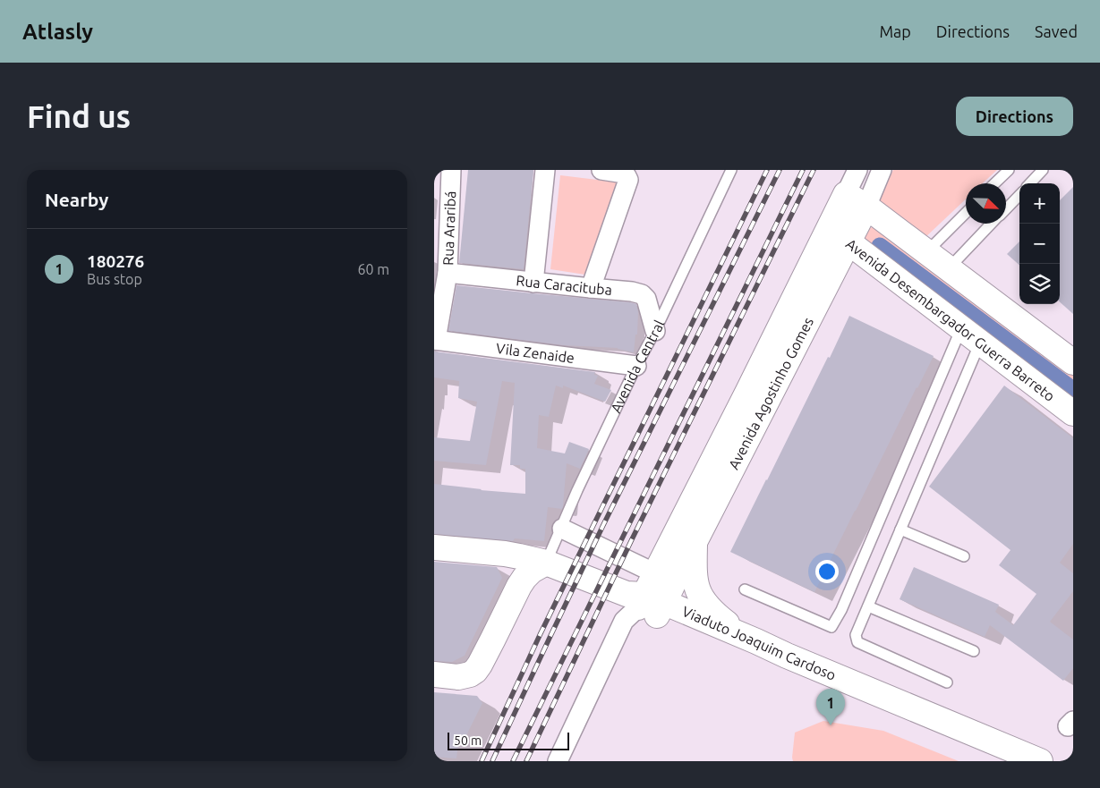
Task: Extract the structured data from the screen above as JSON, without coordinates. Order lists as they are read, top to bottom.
{
  "streets": {
    "street": [
      "Rua Araribá",
      "Rua Caracituba",
      "Avenida Desembargador Guerra Barreto",
      "Vila Zenaide",
      "Avenida Agostinho Gomes",
      "Viaduto Joaquim Cardoso"
    ],
    "lane": ["Avenida Central"]
  },
  "crossings": [
    ["Rua Araribá", "Rua Caracituba"],
    ["Rua Araribá", "Vila Zenaide"],
    ["Rua Caracituba", "Avenida Central"],
    ["Avenida Desembargador Guerra Barreto", "Avenida Agostinho Gomes"],
    ["Vila Zenaide", "Avenida Central"],
    ["Avenida Central", "Viaduto Joaquim Cardoso"],
    ["Avenida Agostinho Gomes", "Viaduto Joaquim Cardoso"]
  ],
  "scale_bar": "50 m",
  "north": "bottom right",
  "page": {
    "header": "Atlasly",
    "nav": ["Map", "Directions", "Saved"],
    "buttons": "Directions",
    "title": "Find us",
    "heading": "Nearby",
    "map_buttons": ["+", "−"],
    "list": [
      {
        "mark": "1",
        "name": "180276",
        "note": "Bus stop",
        "value": "60 m"
      }
    ],
    "pins": "1",
    "scale": "50 m"
  }
}
